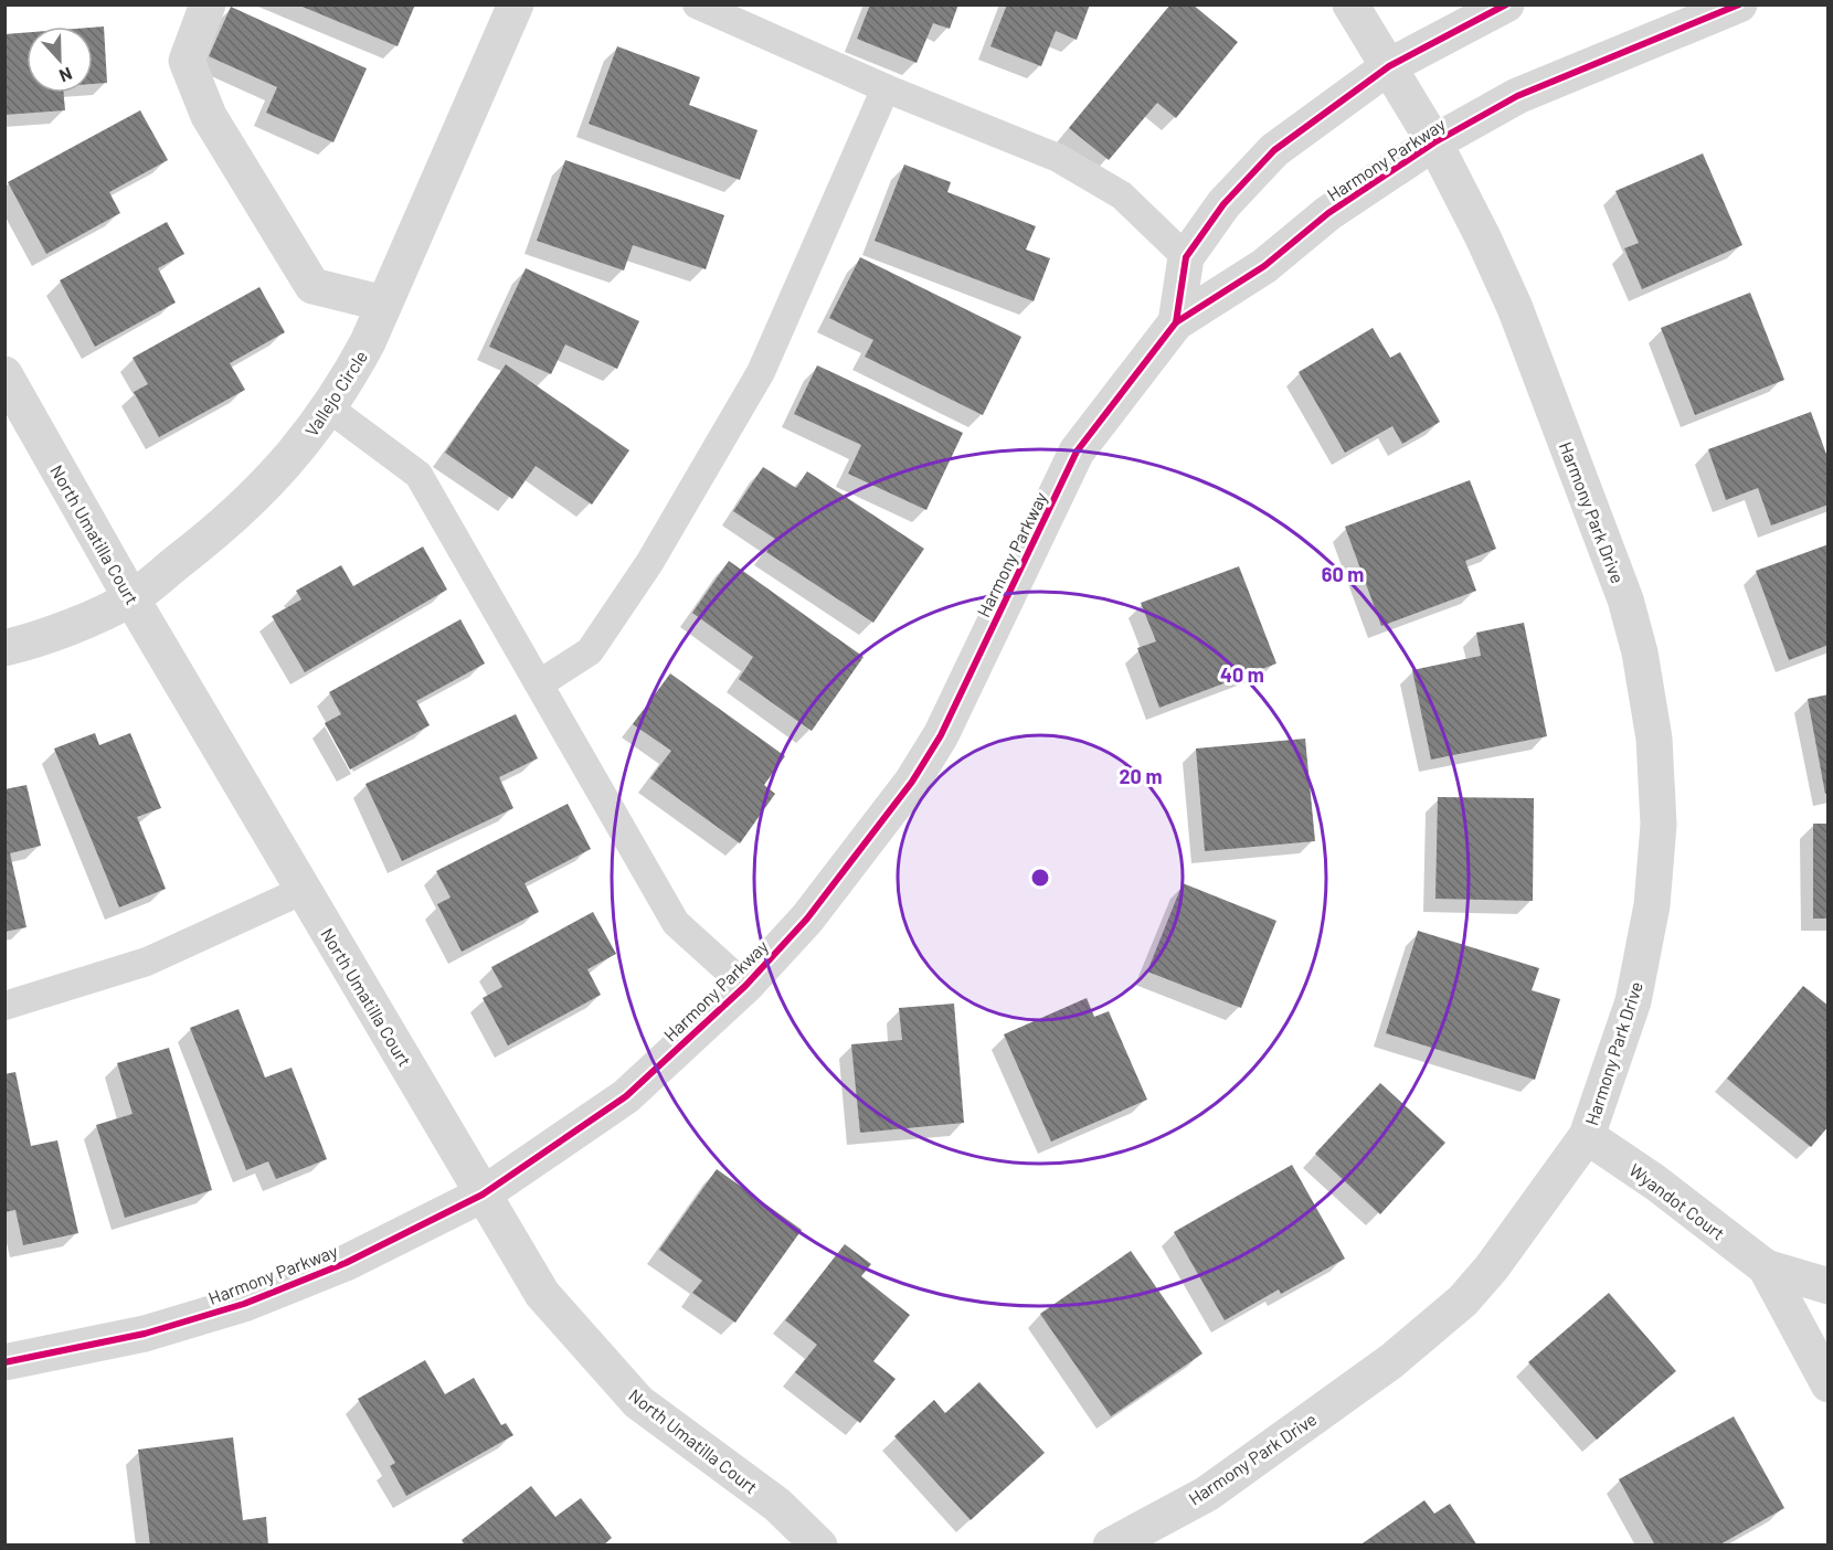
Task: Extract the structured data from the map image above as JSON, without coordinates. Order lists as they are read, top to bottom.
{
  "streets": {
    "street": [
      "Harmony Parkway",
      "Vallejo Circle",
      "Harmony Park Drive",
      "North Umatilla Court",
      "Wyandot Court"
    ]
  },
  "crossings": [
    ["Harmony Parkway", "Harmony Park Drive"],
    ["Harmony Parkway", "North Umatilla Court"],
    ["Vallejo Circle", "North Umatilla Court"],
    ["Harmony Park Drive", "Wyandot Court"]
  ],
  "north": "bottom",
  "rings": ["60 m", "40 m", "20 m"]
}
